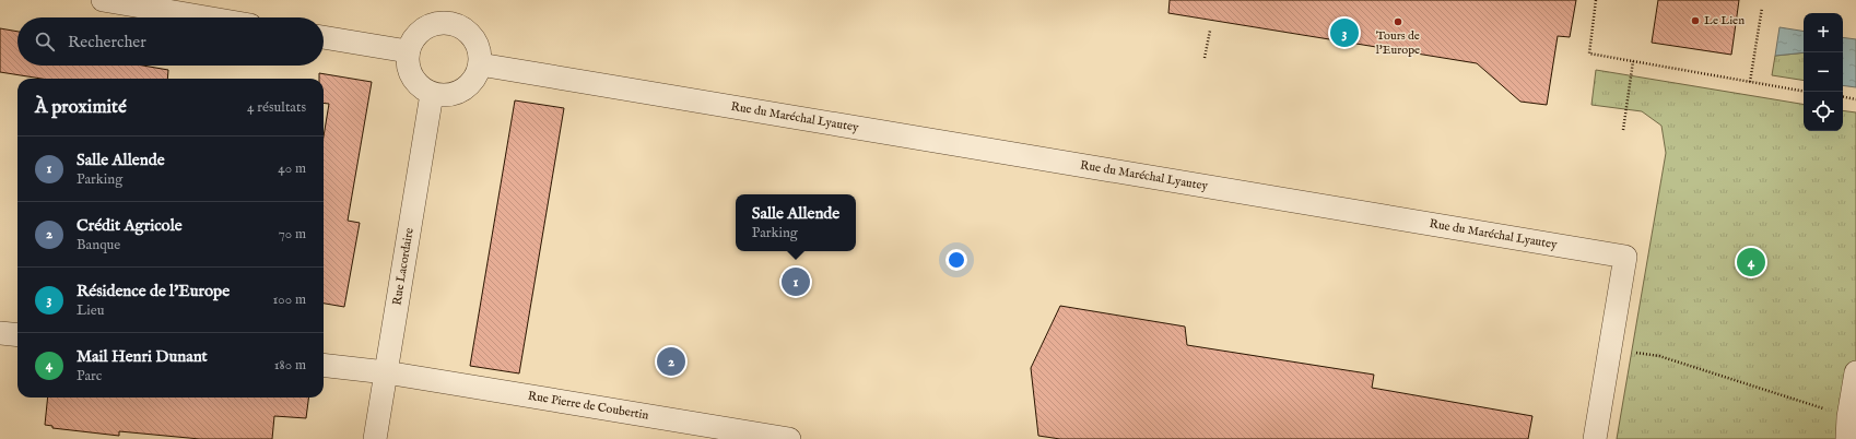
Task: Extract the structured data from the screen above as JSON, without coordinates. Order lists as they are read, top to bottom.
{
  "streets": {
    "street": ["Rue du Maréchal Lyautey", "Rue Lacordaire", "Rue Pierre de Coubertin"]
  },
  "crossings": [
    ["Rue du Maréchal Lyautey", "Rue Lacordaire"],
    ["Rue Lacordaire", "Rue Pierre de Coubertin"]
  ],
  "places": ["Le Lien", "Tours de l'Europe"],
  "page": {
    "map_buttons": ["+", "−"],
    "pins": [
      "3",
      "4",
      "1",
      "2"
    ],
    "search": "Rechercher",
    "heading": ["À proximité", "4 résultats"],
    "list": [
      {
        "mark": "1",
        "name": "Salle Allende",
        "note": "Parking",
        "value": "40 m"
      },
      {
        "mark": "2",
        "name": "Crédit Agricole",
        "note": "Banque",
        "value": "70 m"
      },
      {
        "mark": "3",
        "name": "Résidence de l'Europe",
        "note": "Lieu",
        "value": "100 m"
      },
      {
        "mark": "4",
        "name": "Mail Henri Dunant",
        "note": "Parc",
        "value": "180 m"
      }
    ],
    "popup": ["Salle Allende", "Parking"]
  }
}
